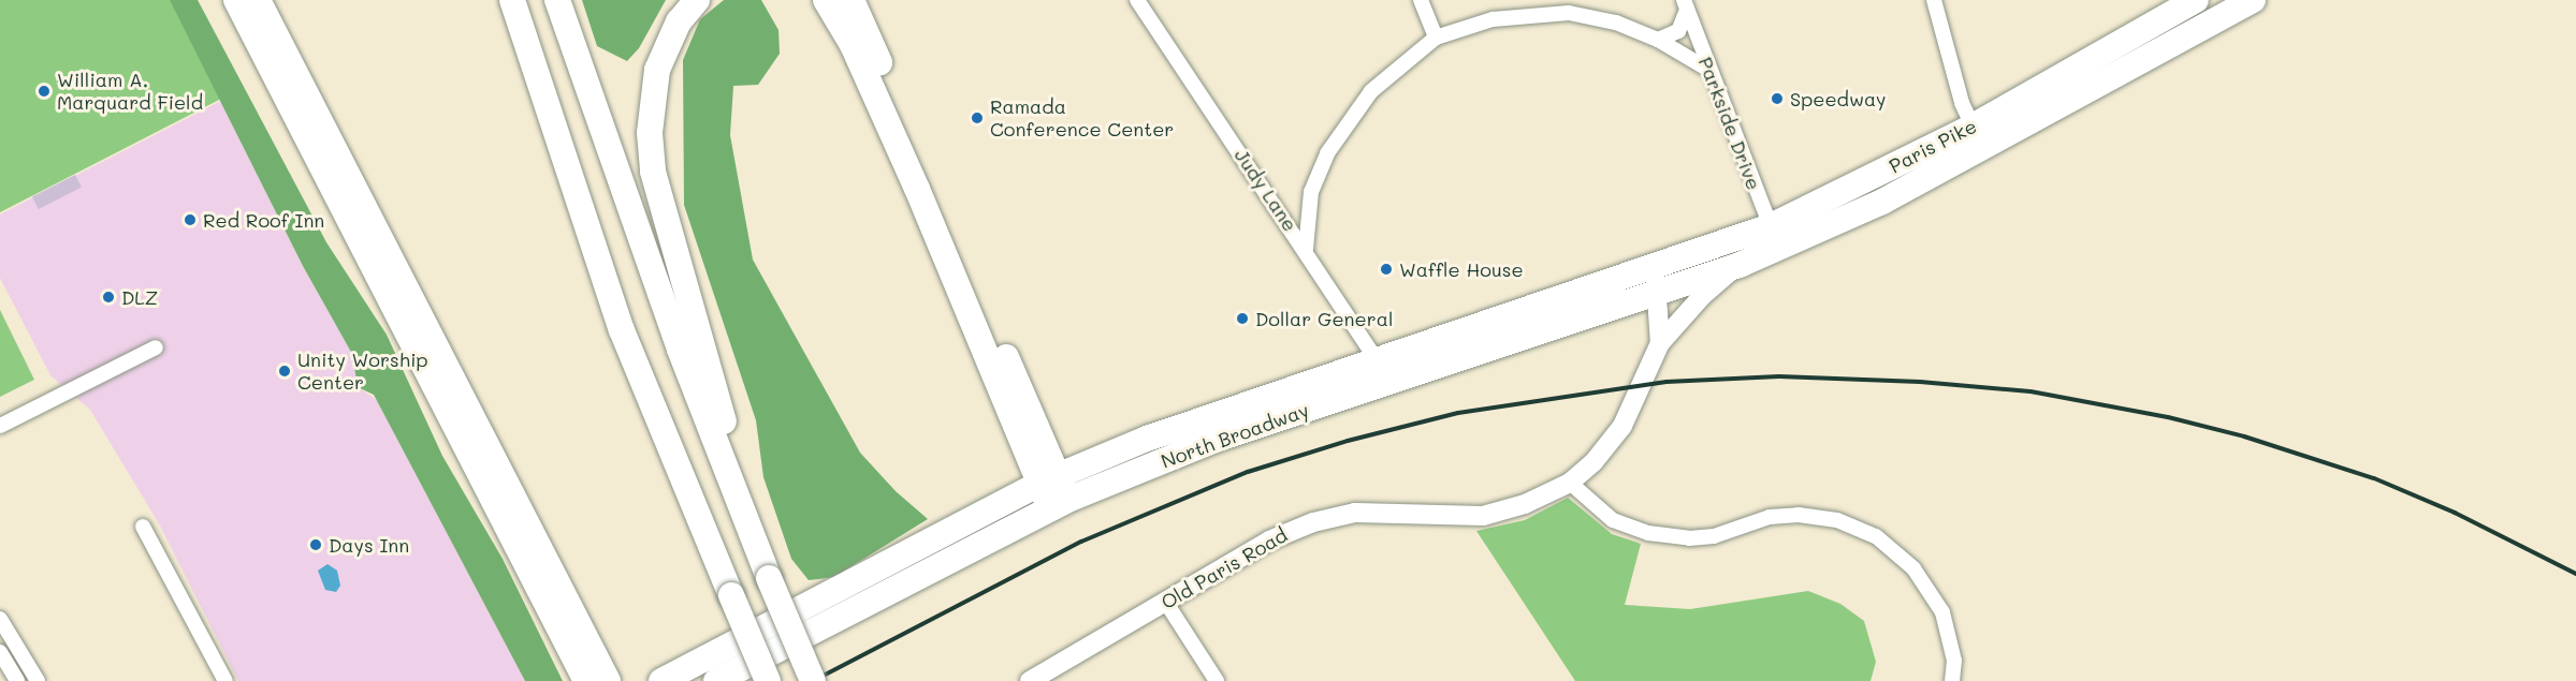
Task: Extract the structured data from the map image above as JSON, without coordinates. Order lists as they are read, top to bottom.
{
  "streets": {
    "highway": ["Paris Pike", "North Broadway"],
    "street": ["Parkside Drive", "Judy Lane", "Old Paris Road"]
  },
  "crossings": [
    ["Parkside Drive", "Paris Pike"],
    ["Parkside Drive", "North Broadway"],
    ["Paris Pike", "North Broadway"],
    ["Judy Lane", "North Broadway"],
    ["North Broadway", "Old Paris Road"]
  ],
  "places": [
    "William A. Marquard Field",
    "Speedway",
    "Ramada Conference Center",
    "Red Roof Inn",
    "Waffle House",
    "DLZ",
    "Dollar General",
    "Unity Worship Center",
    "Days Inn"
  ]
}
